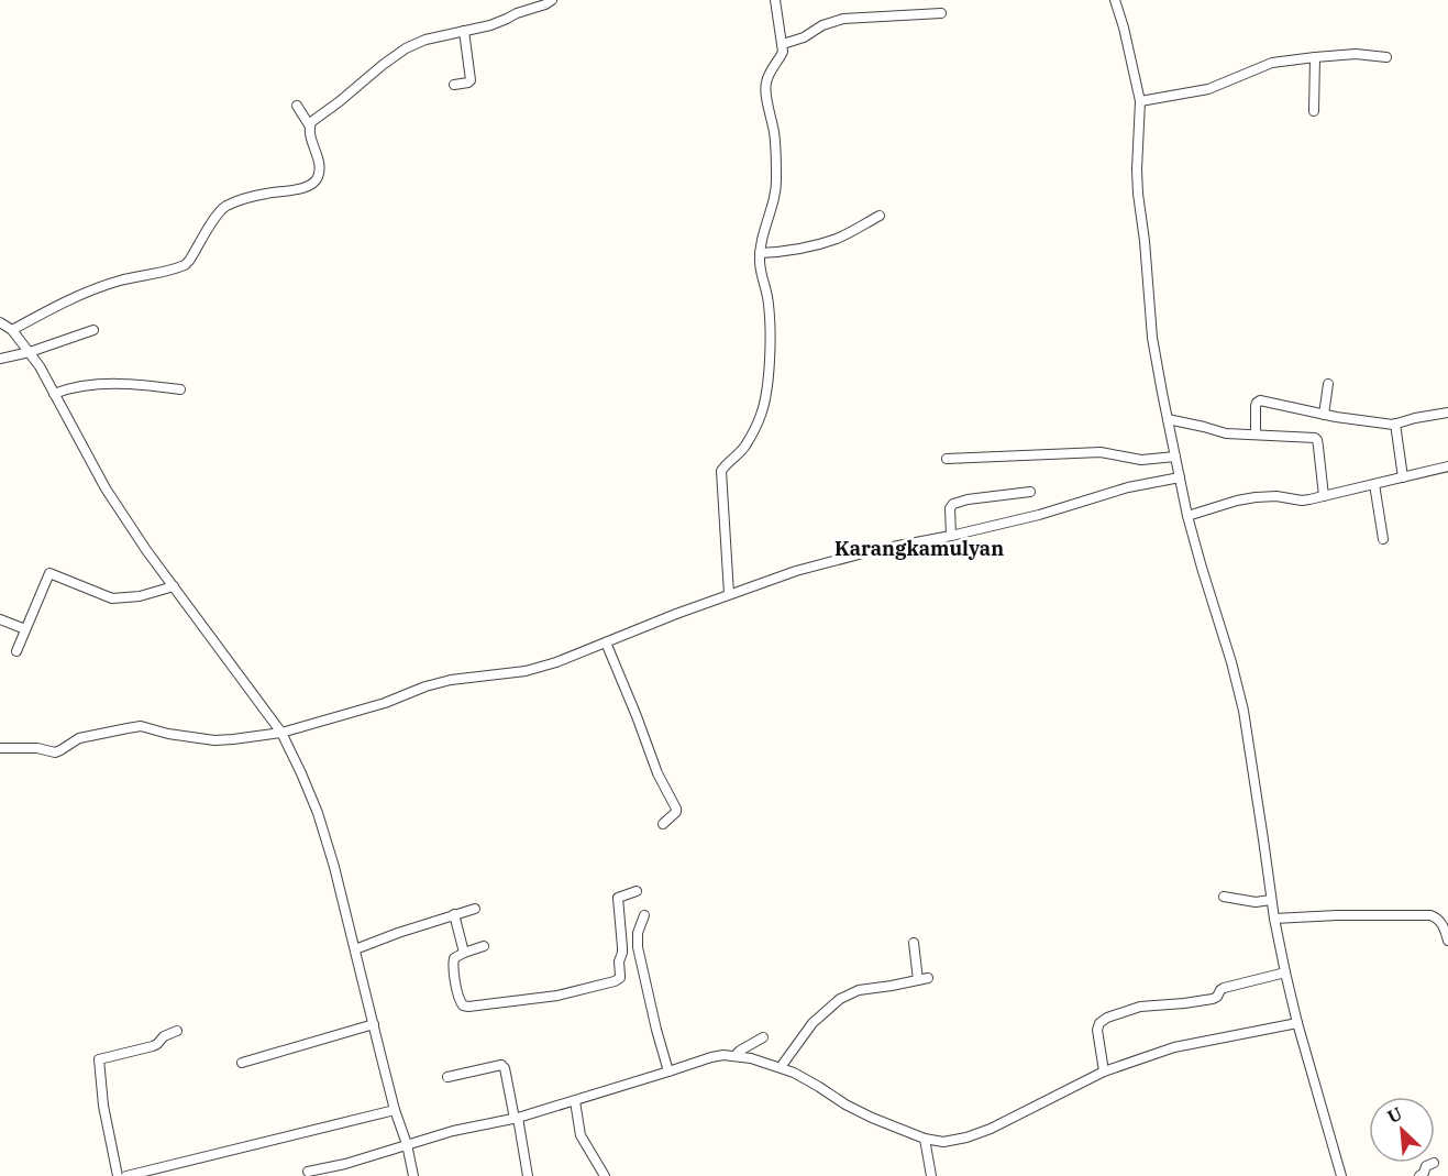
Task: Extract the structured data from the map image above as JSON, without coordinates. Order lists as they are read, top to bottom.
{
  "districts": ["Karangkamulyan"],
  "north": "top left"
}
